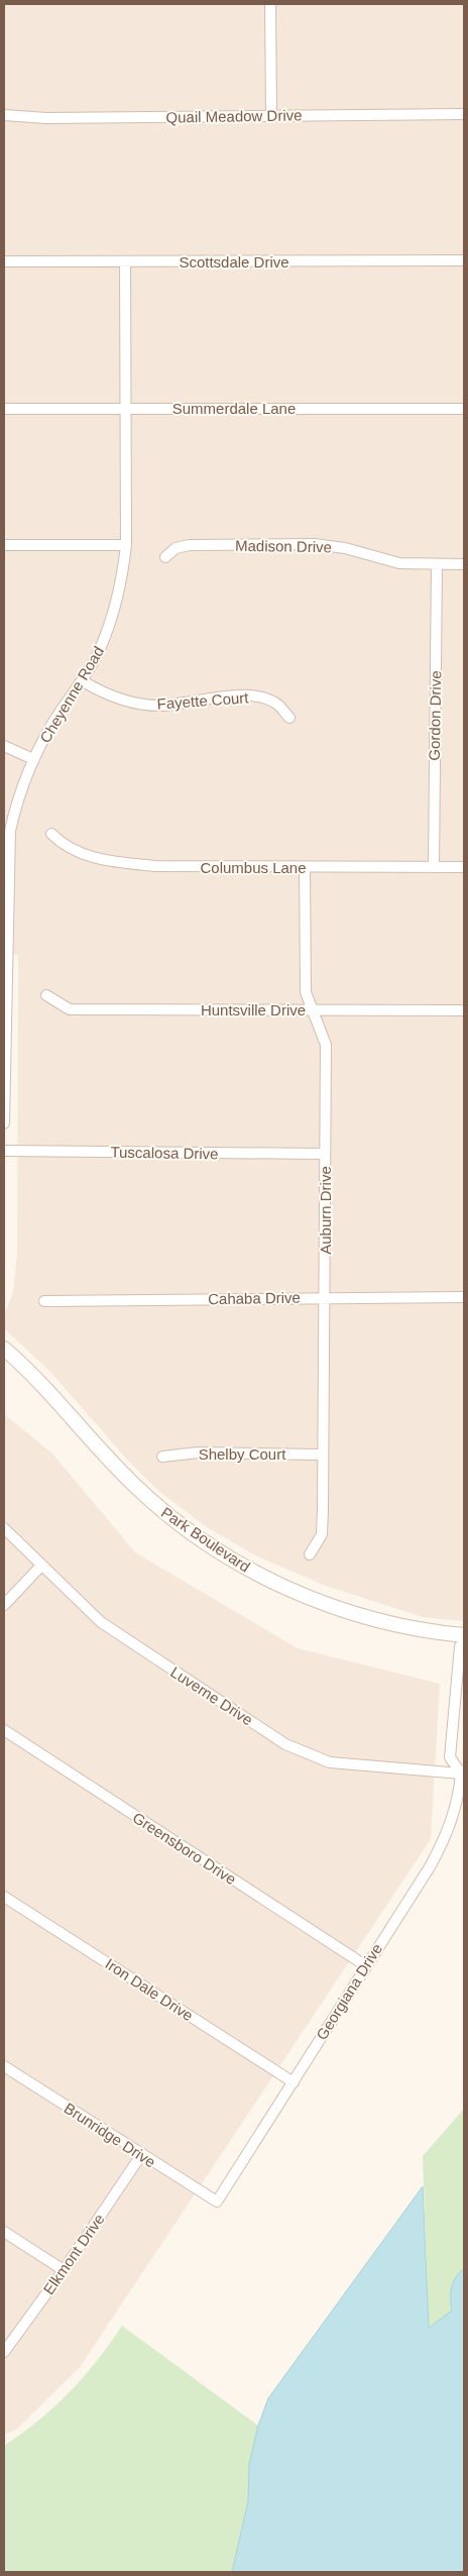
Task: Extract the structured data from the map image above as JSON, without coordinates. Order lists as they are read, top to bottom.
{
  "streets": {
    "main road": ["Park Boulevard"],
    "street": [
      "Quail Meadow Drive",
      "Scottsdale Drive",
      "Summerdale Lane",
      "Madison Drive",
      "Cheyenne Road",
      "Fayette Court",
      "Gordon Drive",
      "Columbus Lane",
      "Huntsville Drive",
      "Tuscalosa Drive",
      "Auburn Drive",
      "Cahaba Drive",
      "Shelby Court",
      "Luverne Drive",
      "Greensboro Drive",
      "Iron Dale Drive",
      "Georgiana Drive",
      "Brunridge Drive",
      "Elkmont Drive"
    ]
  },
  "crossings": [
    ["Scottsdale Drive", "Cheyenne Road"],
    ["Summerdale Lane", "Cheyenne Road"],
    ["Madison Drive", "Gordon Drive"],
    ["Cheyenne Road", "Fayette Court"],
    ["Gordon Drive", "Columbus Lane"],
    ["Columbus Lane", "Auburn Drive"],
    ["Huntsville Drive", "Auburn Drive"],
    ["Tuscalosa Drive", "Auburn Drive"],
    ["Auburn Drive", "Cahaba Drive"],
    ["Auburn Drive", "Shelby Court"],
    ["Luverne Drive", "Georgiana Drive"],
    ["Greensboro Drive", "Georgiana Drive"],
    ["Iron Dale Drive", "Georgiana Drive"],
    ["Georgiana Drive", "Brunridge Drive"],
    ["Brunridge Drive", "Elkmont Drive"]
  ]
}
